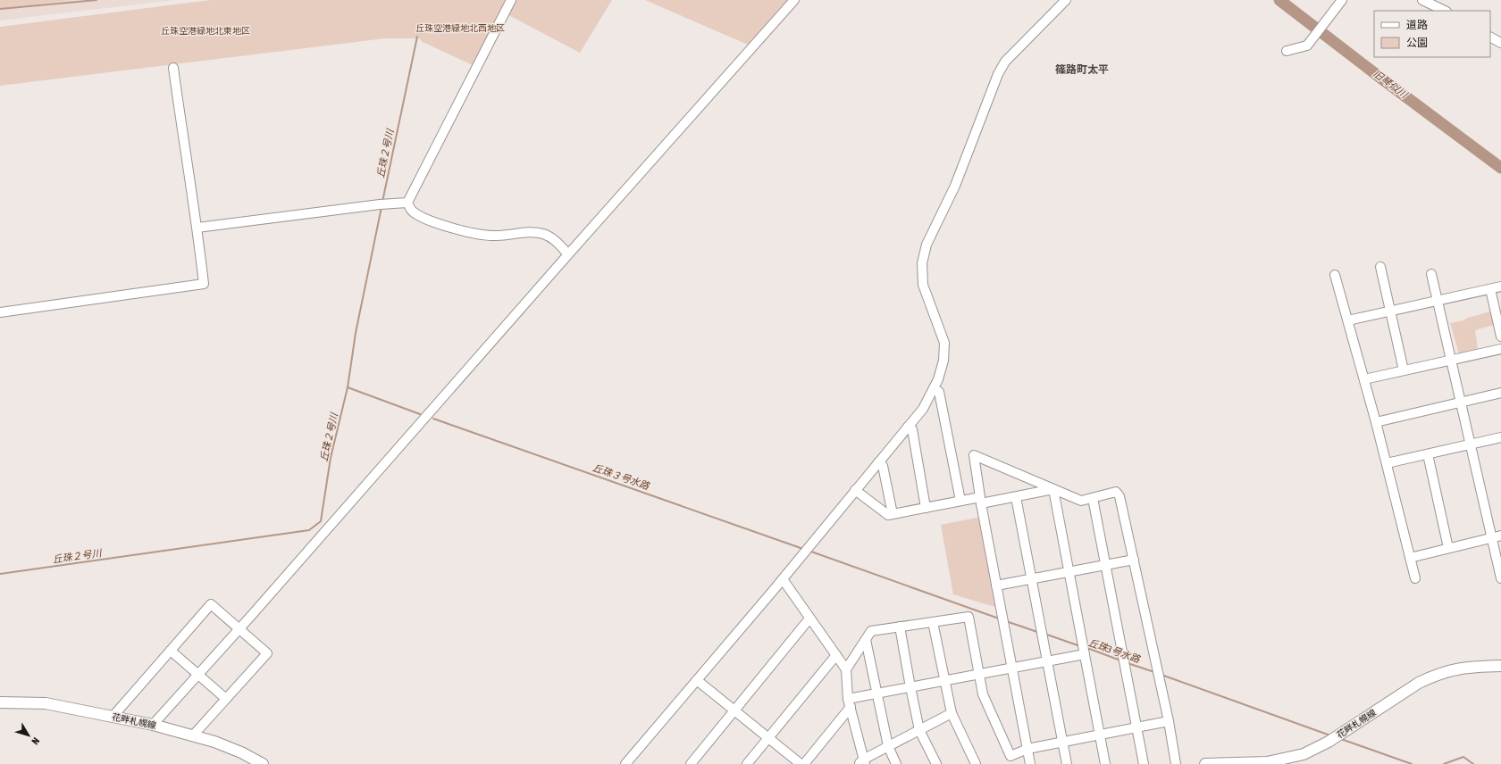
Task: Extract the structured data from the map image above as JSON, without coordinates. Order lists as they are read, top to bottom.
{
  "streets": {
    "main road": ["花畔札幌線"]
  },
  "districts": ["篠路町太平"],
  "water": [
    "旧琴似川",
    "丘珠２号川",
    "丘珠３号水路",
    "丘珠3号水路"
  ],
  "parks": ["丘珠空港緑地北西地区", "丘珠空港緑地北東地区"],
  "legend": ["道路", "公園"],
  "north": "bottom right"
}
